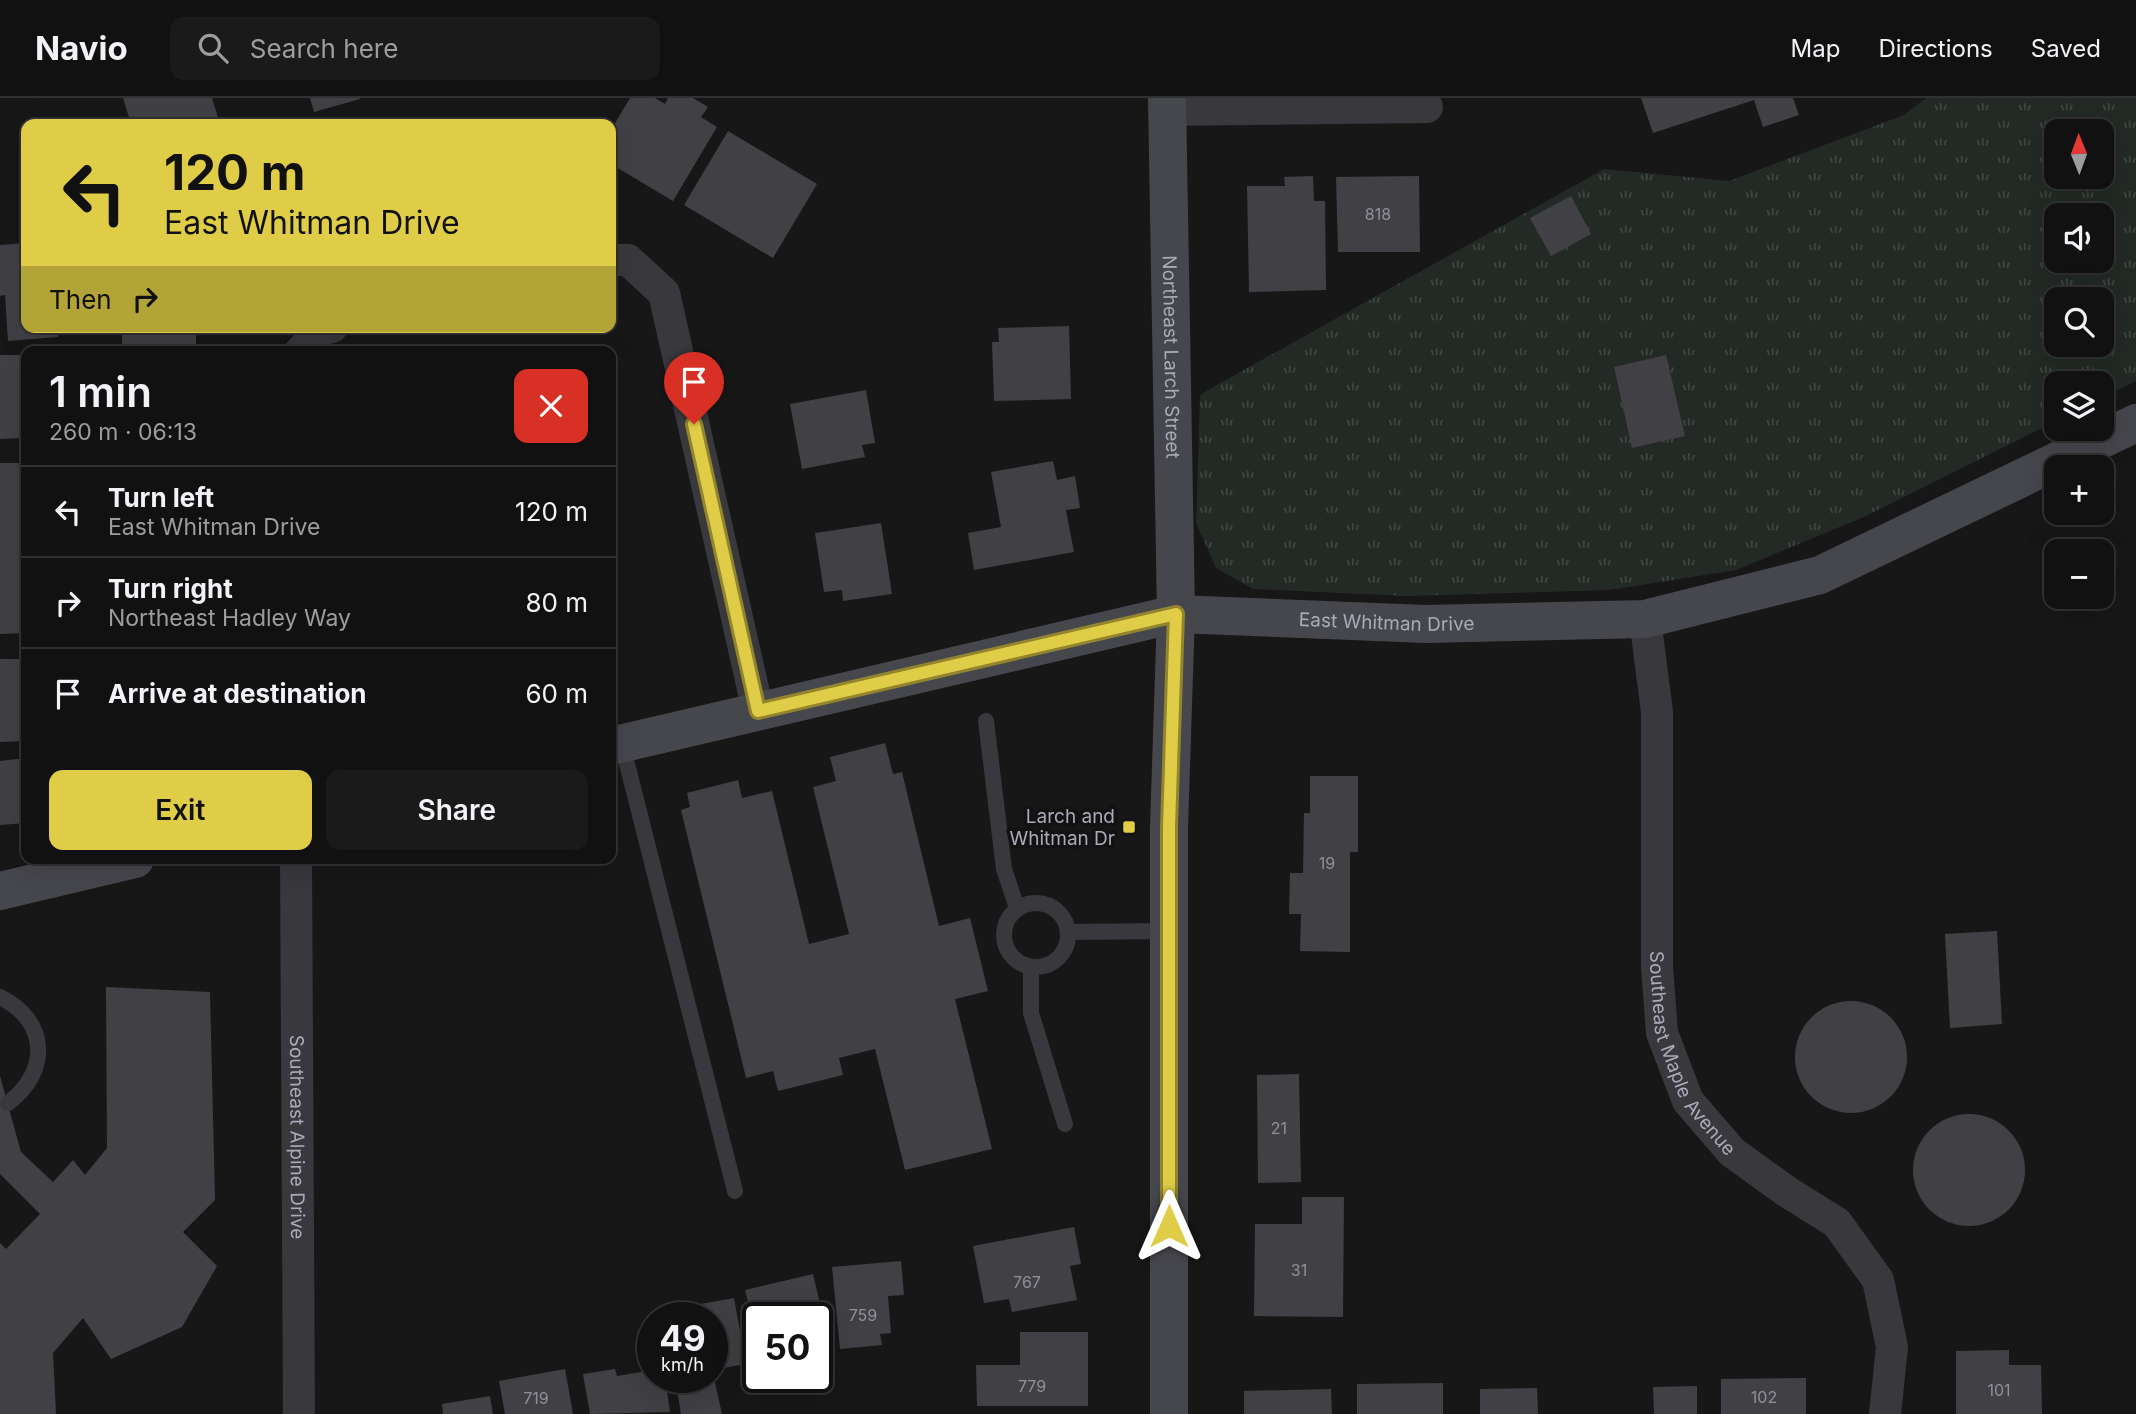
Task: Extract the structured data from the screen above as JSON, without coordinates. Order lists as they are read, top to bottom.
{
  "streets": {
    "main road": ["Northeast Larch Street", "East Whitman Drive"],
    "street": ["Southeast Maple Avenue", "Southeast Alpine Drive"]
  },
  "crossings": [
    ["Northeast Larch Street", "East Whitman Drive"],
    ["East Whitman Drive", "Southeast Maple Avenue"]
  ],
  "places": {
    "transit": ["Larch and Whitman Dr"]
  },
  "house_numbers": [
    "818",
    "19",
    "21",
    "31",
    "767",
    "759",
    "779",
    "101",
    "102",
    "719"
  ],
  "north": "top",
  "page": {
    "header": "Navio",
    "search": "Search here",
    "nav": ["Map", "Directions", "Saved"],
    "map_buttons": ["+", "−"],
    "turn": ["120 m", "East Whitman Drive"],
    "then": "Then",
    "heading": ["1 min", "260 m · 06:13"],
    "list": [
      {
        "name": "Turn left",
        "note": "East Whitman Drive",
        "value": "120 m"
      },
      {
        "name": "Turn right",
        "note": "Northeast Hadley Way",
        "value": "80 m"
      },
      {
        "name": "Arrive at destination",
        "value": "60 m"
      }
    ],
    "buttons": ["Exit", "Share"],
    "speed": "49 km/h",
    "limit": "50"
  }
}
